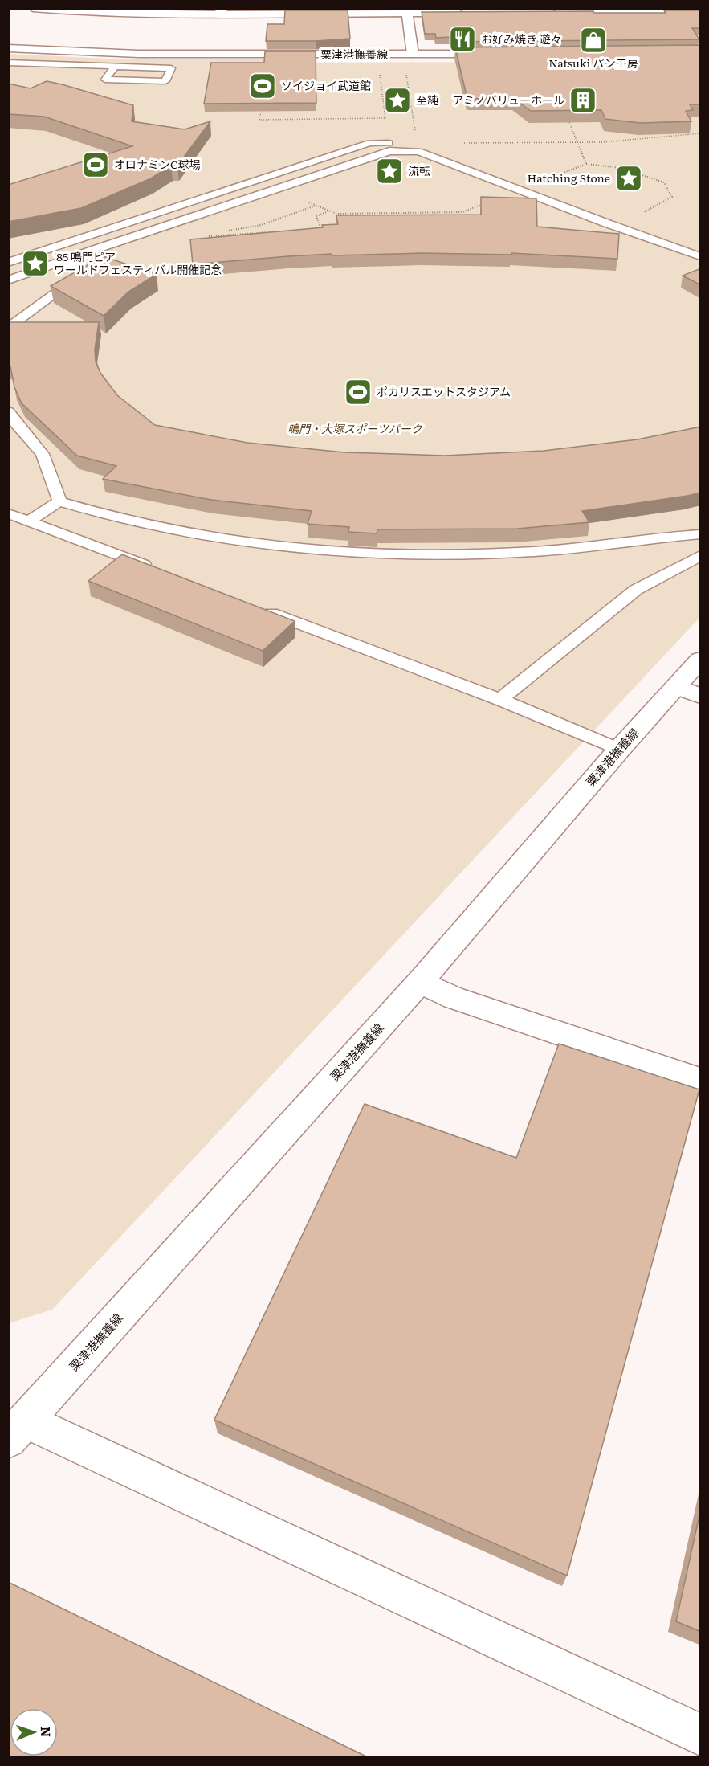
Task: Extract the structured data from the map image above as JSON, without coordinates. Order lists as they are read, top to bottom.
{
  "streets": {
    "street": ["粟津港撫養線"]
  },
  "parks": ["鳴門・大塚スポーツパーク"],
  "places": {
    "restaurant": ["お好み焼き 遊々"],
    "shop": ["Natsuki パン工房"],
    "sports": ["ソイジョイ武道館", "オロナミンC球場", "ポカリスエットスタジアム"],
    "place": [
      "至純",
      "流転",
      "Hatching Stone",
      "'85 鳴門ピア ワールドフェスティバル開催記念"
    ],
    "building": ["アミノバリューホール"]
  },
  "north": "right"
}
